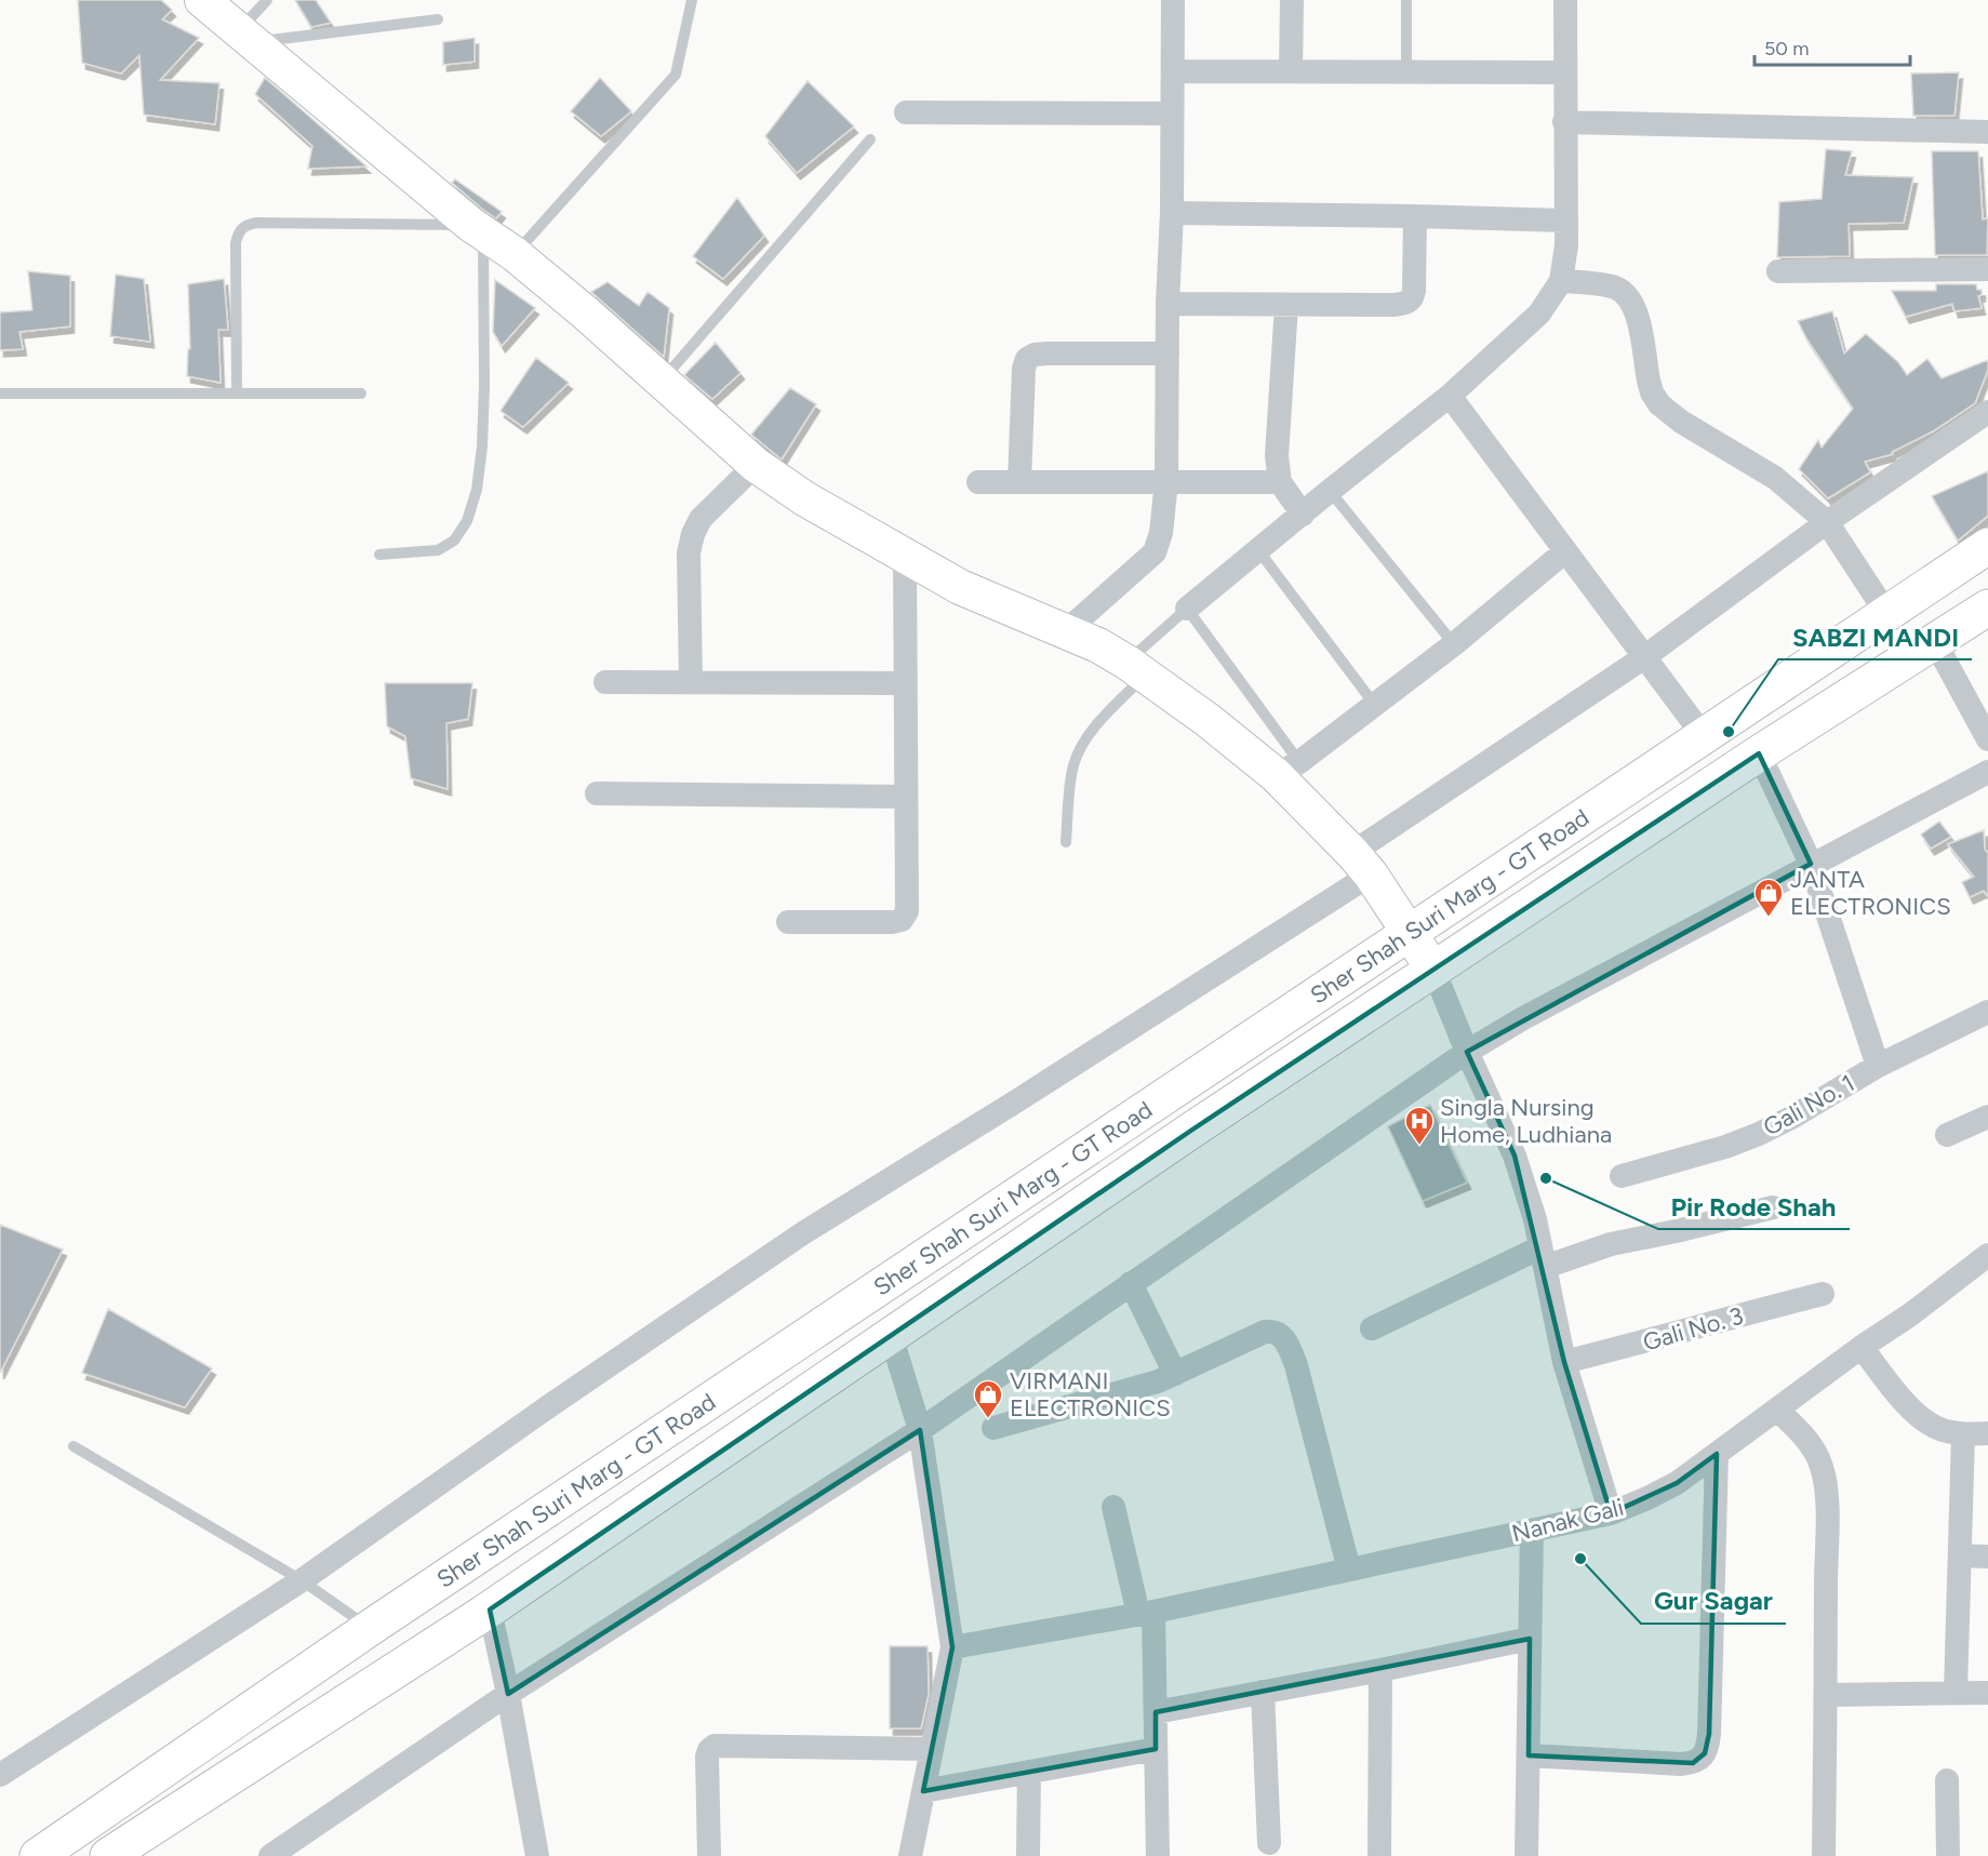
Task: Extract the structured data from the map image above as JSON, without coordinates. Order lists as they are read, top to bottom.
{
  "streets": {
    "main road": ["Sher Shah Suri Marg - GT Road"],
    "street": ["Gali No. 1", "Gali No. 3", "Nanak Gali"]
  },
  "places": {
    "other": ["SABZI MANDI", "Pir Rode Shah", "Gur Sagar"],
    "shop": ["JANTA ELECTRONICS", "VIRMANI ELECTRONICS"],
    "hospital": ["Singla Nursing Home, Ludhiana"]
  },
  "scale_bar": "50 m"
}
